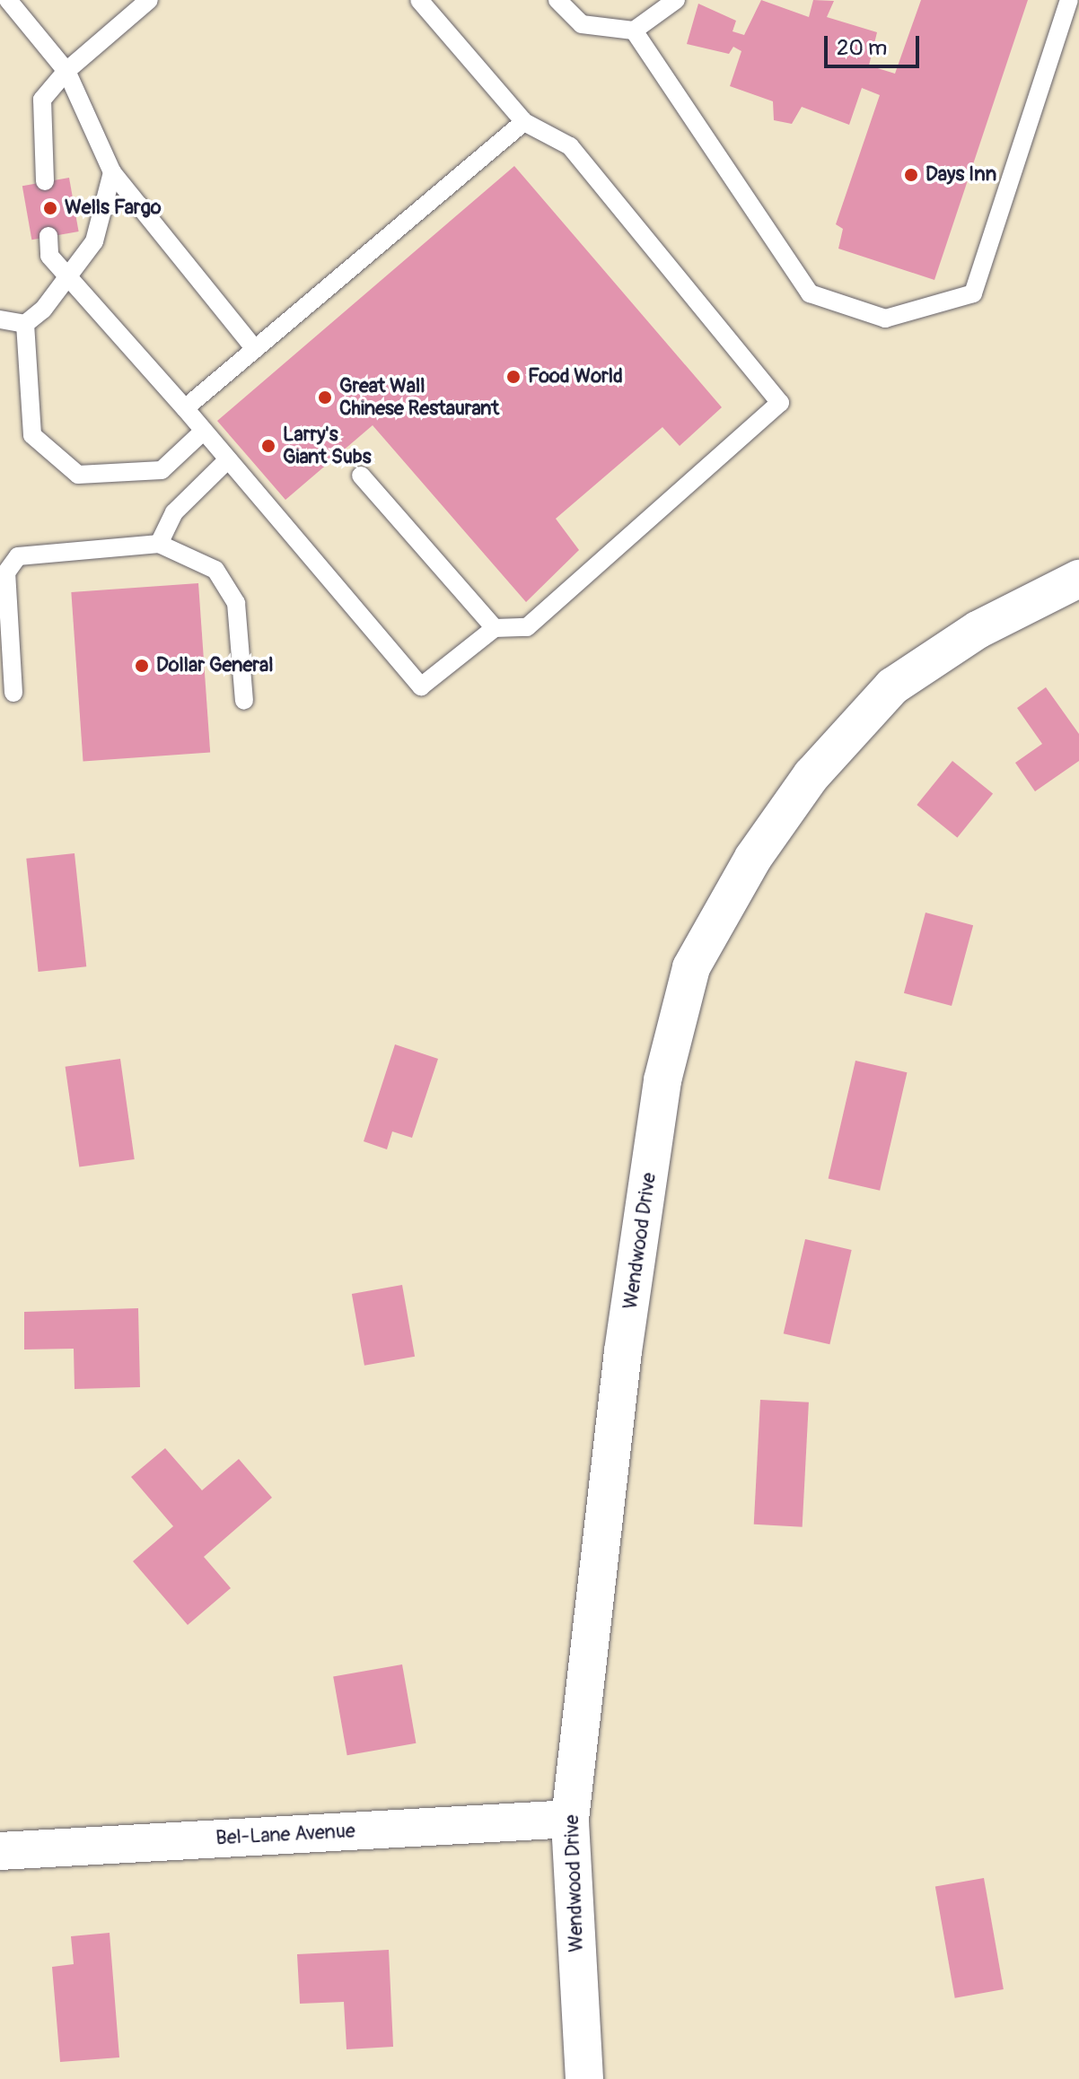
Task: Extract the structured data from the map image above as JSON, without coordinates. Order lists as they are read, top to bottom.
{
  "streets": {
    "street": ["Wendwood Drive", "Bel-Lane Avenue"]
  },
  "crossings": [
    ["Wendwood Drive", "Bel-Lane Avenue"]
  ],
  "places": [
    "Days Inn",
    "Wells Fargo",
    "Food World",
    "Great Wall Chinese Restaurant",
    "Larry's Giant Subs",
    "Dollar General"
  ],
  "scale_bar": "20 m"
}
